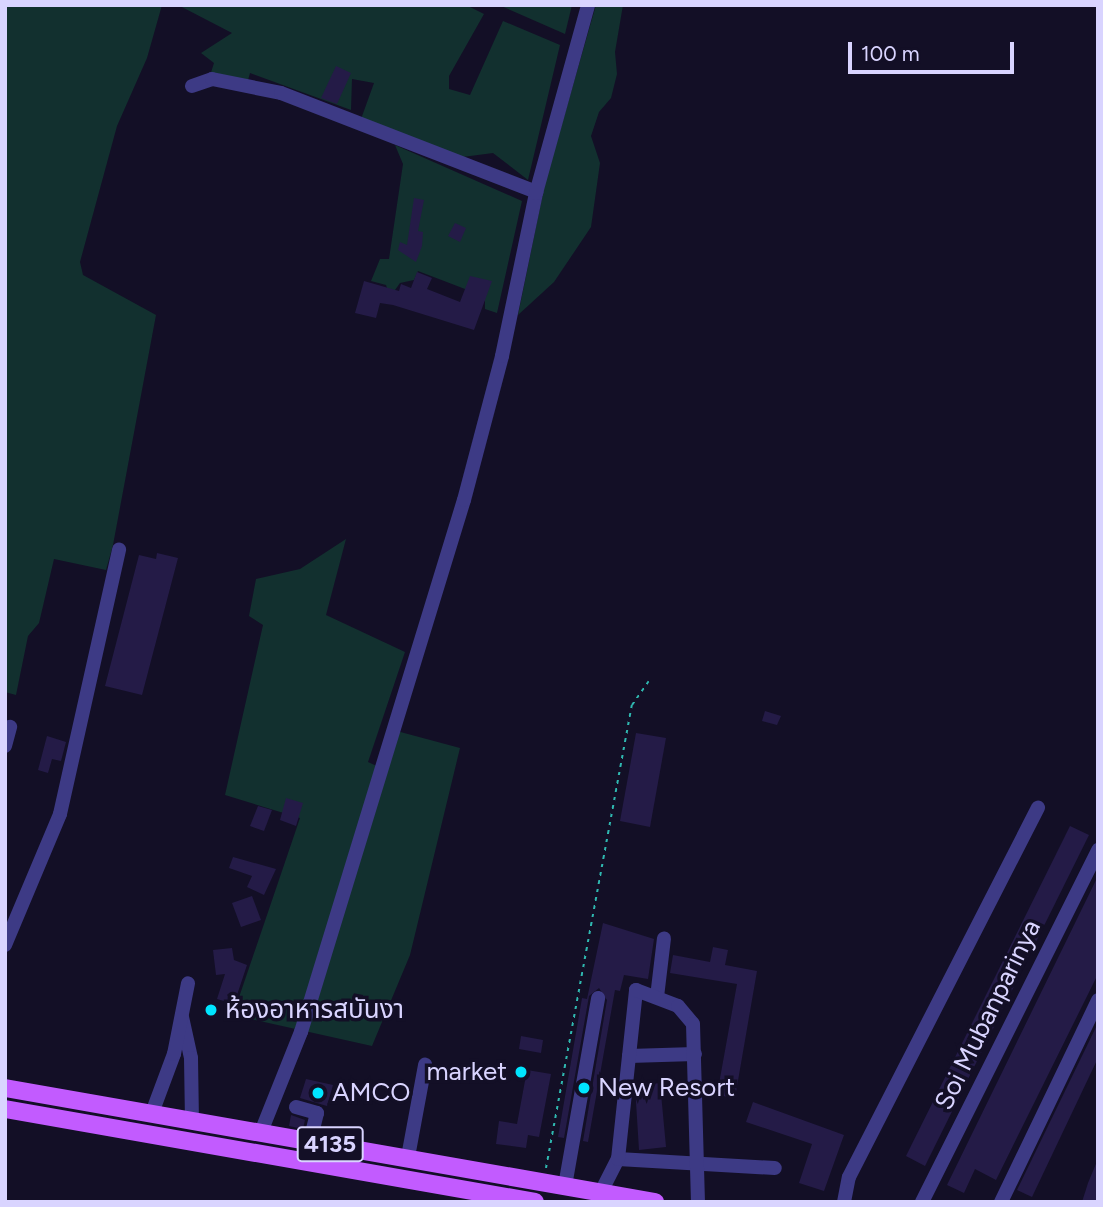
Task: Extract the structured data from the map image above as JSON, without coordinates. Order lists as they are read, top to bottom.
{
  "streets": {
    "main road": ["4135"],
    "street": ["Soi Mubanparinya"]
  },
  "places": [
    "ห้องอาหารสบันงา",
    "market",
    "New Resort",
    "AMCO"
  ],
  "scale_bar": "100 m"
}
